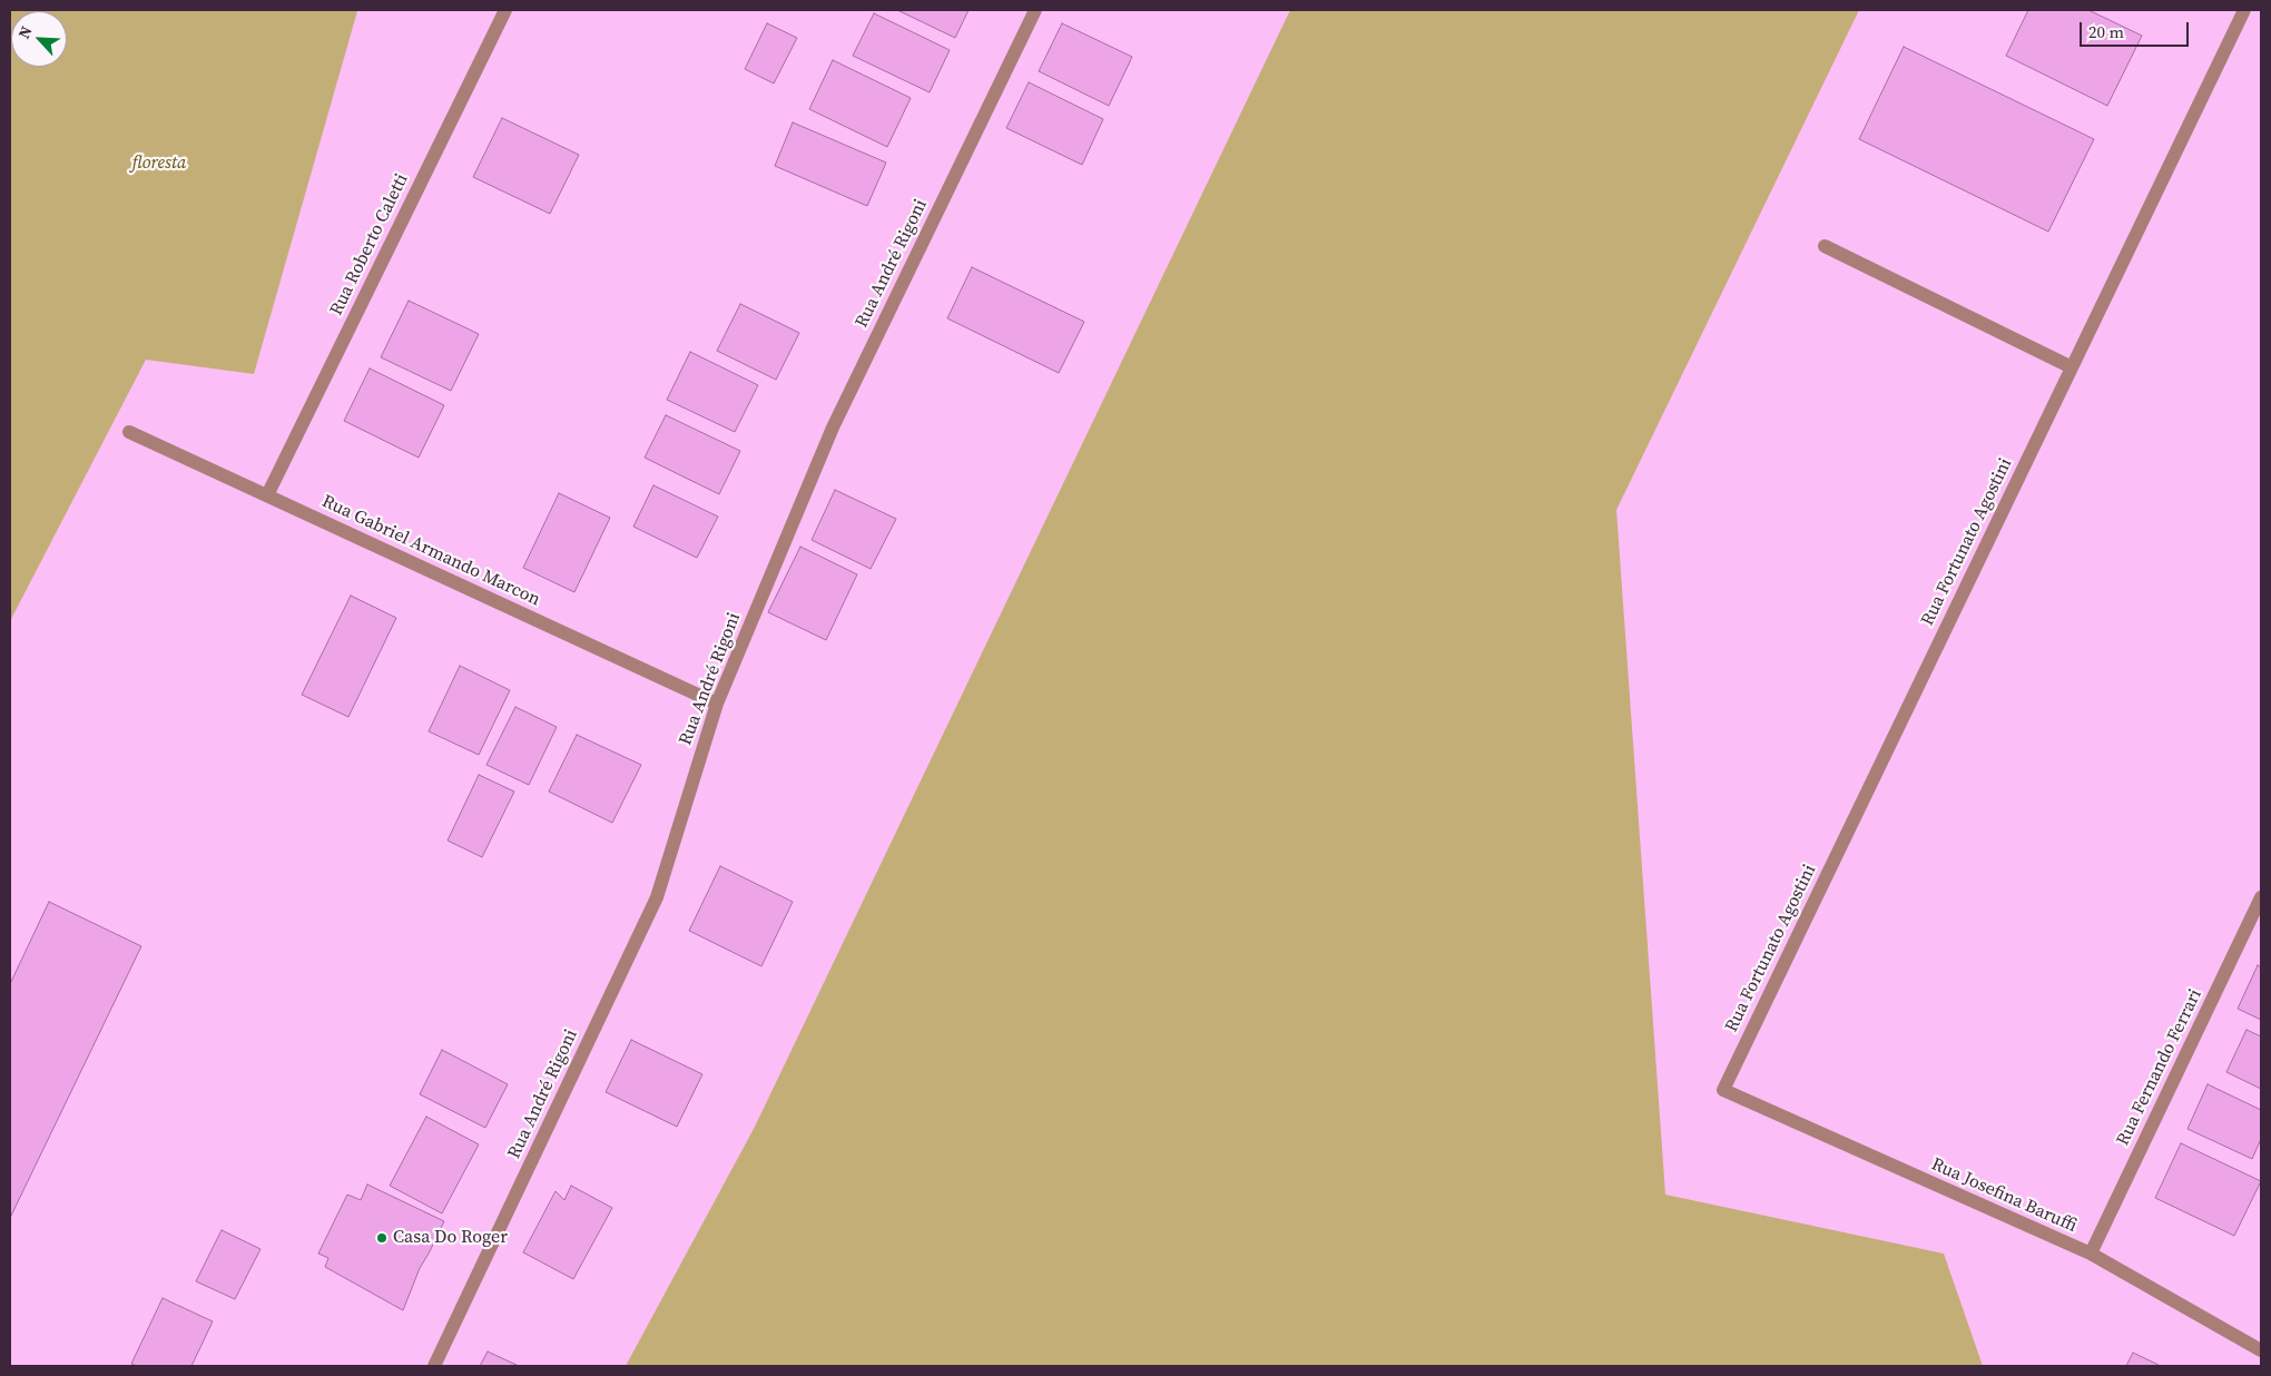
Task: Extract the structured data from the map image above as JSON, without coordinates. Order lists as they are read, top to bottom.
{
  "streets": {
    "street": [
      "Rua Roberto Caletti",
      "Rua André Rigoni",
      "Rua Fortunato Agostini",
      "Rua Gabriel Armando Marcon",
      "Rua Fernando Ferrari",
      "Rua Josefina Baruffi"
    ]
  },
  "crossings": [
    ["Rua Roberto Caletti", "Rua Gabriel Armando Marcon"],
    ["Rua André Rigoni", "Rua Gabriel Armando Marcon"],
    ["Rua Fortunato Agostini", "Rua Josefina Baruffi"],
    ["Rua Fernando Ferrari", "Rua Josefina Baruffi"]
  ],
  "parks": ["floresta"],
  "places": ["Casa Do Roger"],
  "scale_bar": "20 m",
  "north": "top left"
}
